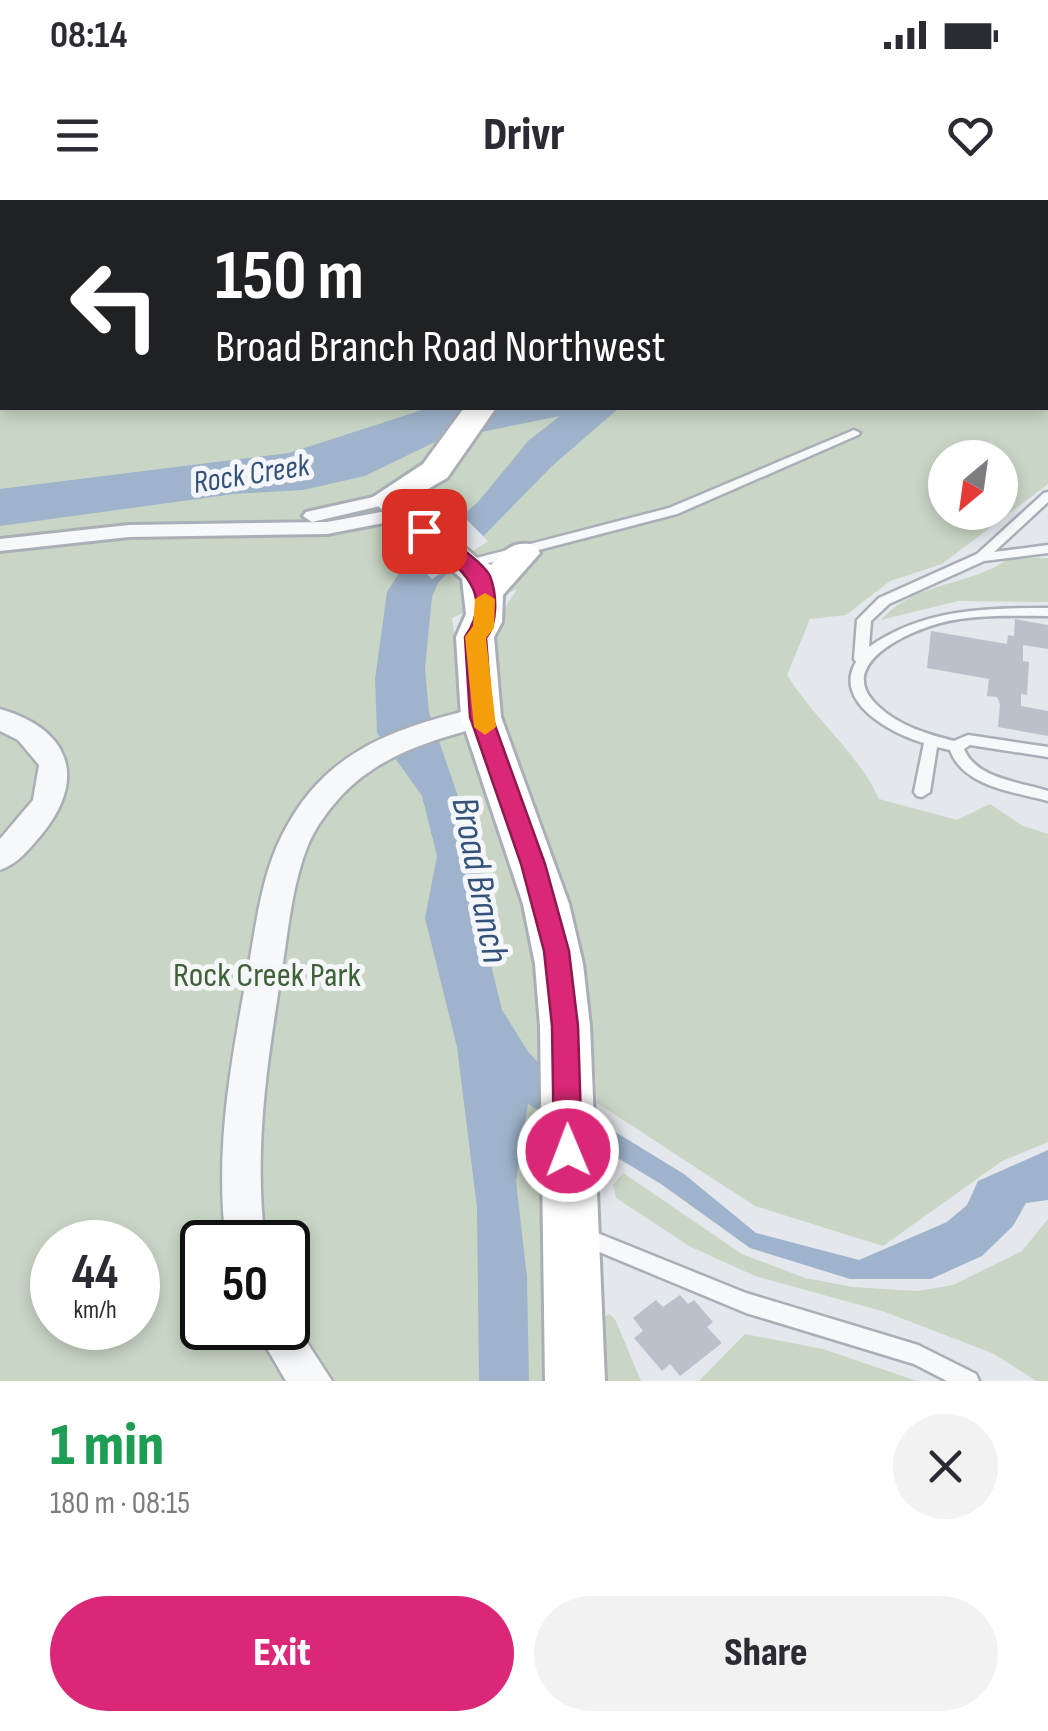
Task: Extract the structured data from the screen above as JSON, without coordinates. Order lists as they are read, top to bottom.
{
  "water": ["Rock Creek", "Broad Branch"],
  "parks": ["Rock Creek Park"],
  "north": "bottom left",
  "page": {
    "status": "08:14",
    "header": "Drivr",
    "turn": ["150 m", "Broad Branch Road Northwest"],
    "speed": "44 km/h",
    "limit": "50",
    "heading": ["1 min", "180 m · 08:15"],
    "buttons": ["Exit", "Share"]
  }
}
